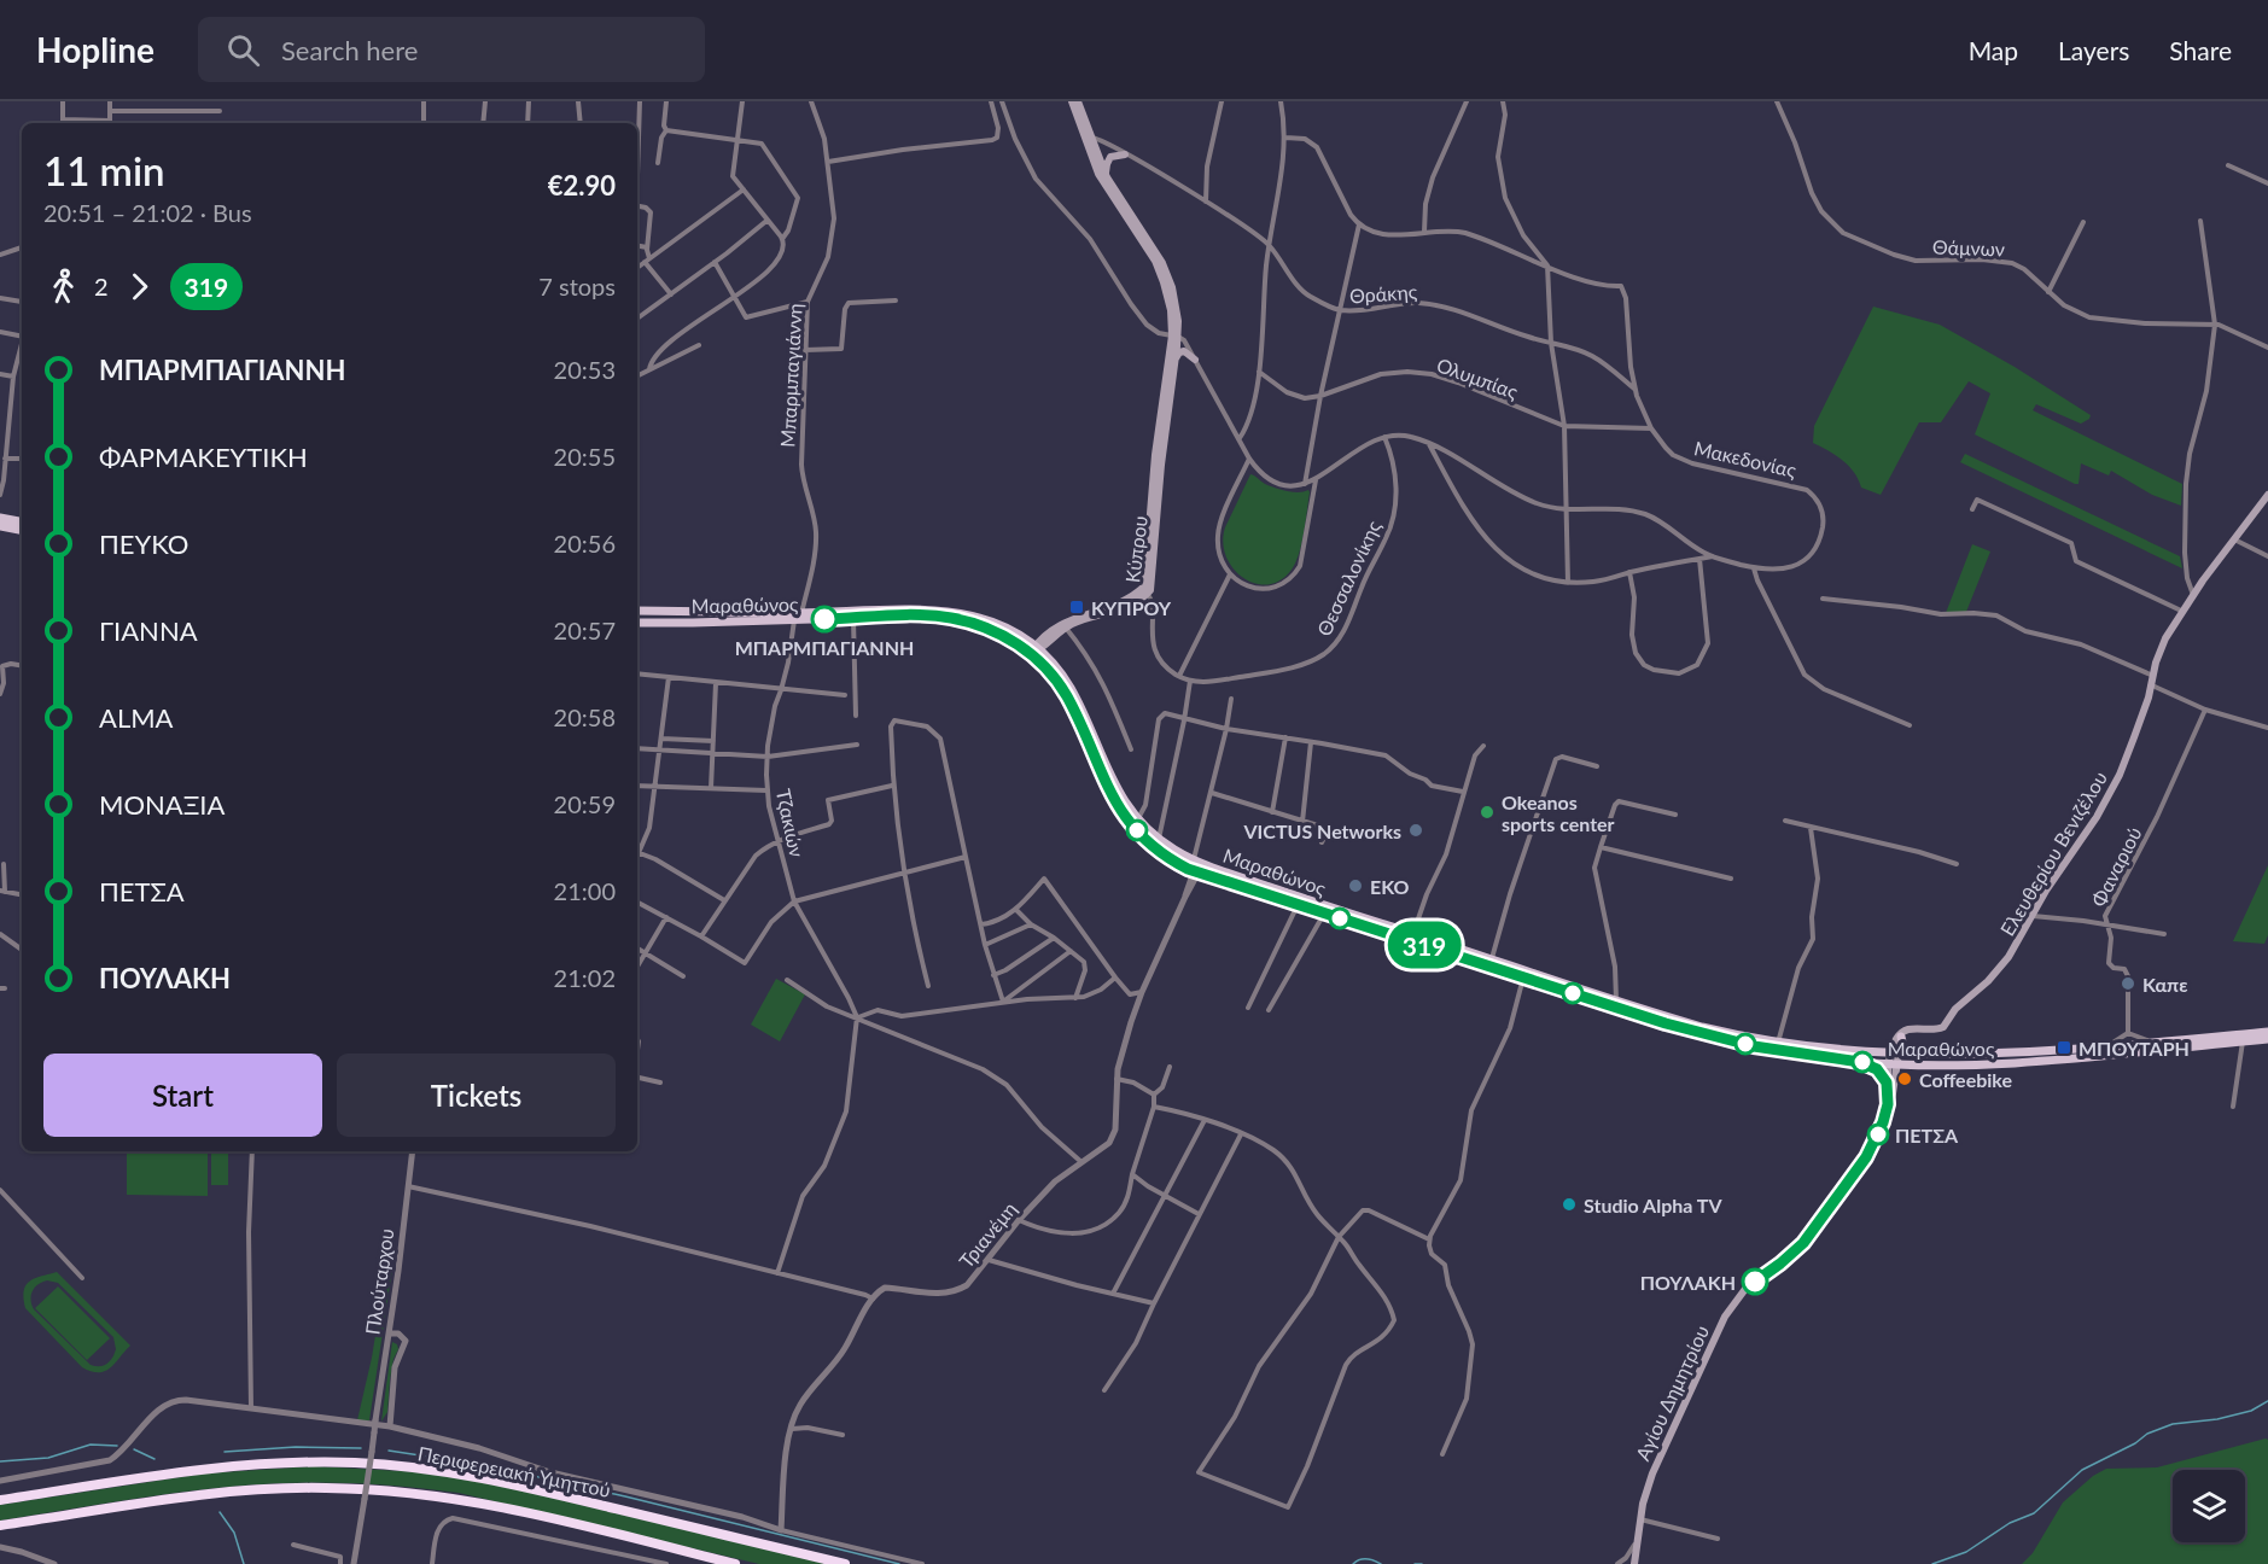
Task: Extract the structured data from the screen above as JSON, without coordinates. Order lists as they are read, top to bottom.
{
  "streets": {
    "highway": ["Περιφερειακή Υμηττού"],
    "main road": [
      "Κύπρου",
      "Μαραθώνος",
      "Ελευθερίου Βενιζέλου",
      "Αγίου Δημητρίου"
    ],
    "street": [
      "Θάμνων",
      "Θράκης",
      "Μπαρμπαγιάννη",
      "Ολυμπίας",
      "Μακεδονίας",
      "Θεσσαλονίκης",
      "Τζακιών",
      "Φαναριού",
      "Τριανέμη",
      "Πλούταρχου"
    ]
  },
  "crossings": [
    ["Θράκης", "Μακεδονίας"],
    ["Θράκης", "Κύπρου"],
    ["Μπαρμπαγιάννη", "Μαραθώνος"],
    ["Ολυμπίας", "Μακεδονίας"],
    ["Μακεδονίας", "Θεσσαλονίκης"],
    ["Κύπρου", "Θεσσαλονίκης"],
    ["Κύπρου", "Μαραθώνος"],
    ["Μαραθώνος", "Τζακιών"],
    ["Μαραθώνος", "Τριανέμη"]
  ],
  "places": {
    "transit": ["ΚΥΠΡΟΥ", "ΜΠΟΥΤΑΡΗ"],
    "other": [
      "ΜΠΑΡΜΠΑΓΙΑΝΝΗ",
      "Okeanos sports center",
      "VICTUS Networks",
      "EKO",
      "Καπε",
      "Coffeebike",
      "ΠΕΤΣΑ",
      "Studio Alpha TV",
      "ΠΟΥΛΑΚΗ"
    ]
  },
  "lines": ["bus line 319"],
  "page": {
    "header": "Hopline",
    "search": "Search here",
    "nav": ["Map", "Layers", "Share"],
    "on_map": "319",
    "heading": ["11 min", "20:51 – 21:02 · Bus", "€2.90"],
    "legs": ["2", "319", "7 stops"],
    "list": [
      {
        "name": "ΜΠΑΡΜΠΑΓΙΑΝΝΗ",
        "value": "20:53"
      },
      {
        "name": "ΦΑΡΜΑΚΕΥΤΙΚΗ",
        "value": "20:55"
      },
      {
        "name": "ΠΕΥΚΟ",
        "value": "20:56"
      },
      {
        "name": "ΓΙΑΝΝΑ",
        "value": "20:57"
      },
      {
        "name": "ALMA",
        "value": "20:58"
      },
      {
        "name": "ΜΟΝΑΞΙΑ",
        "value": "20:59"
      },
      {
        "name": "ΠΕΤΣΑ",
        "value": "21:00"
      },
      {
        "name": "ΠΟΥΛΑΚΗ",
        "value": "21:02"
      }
    ],
    "buttons": ["Start", "Tickets"]
  }
}
